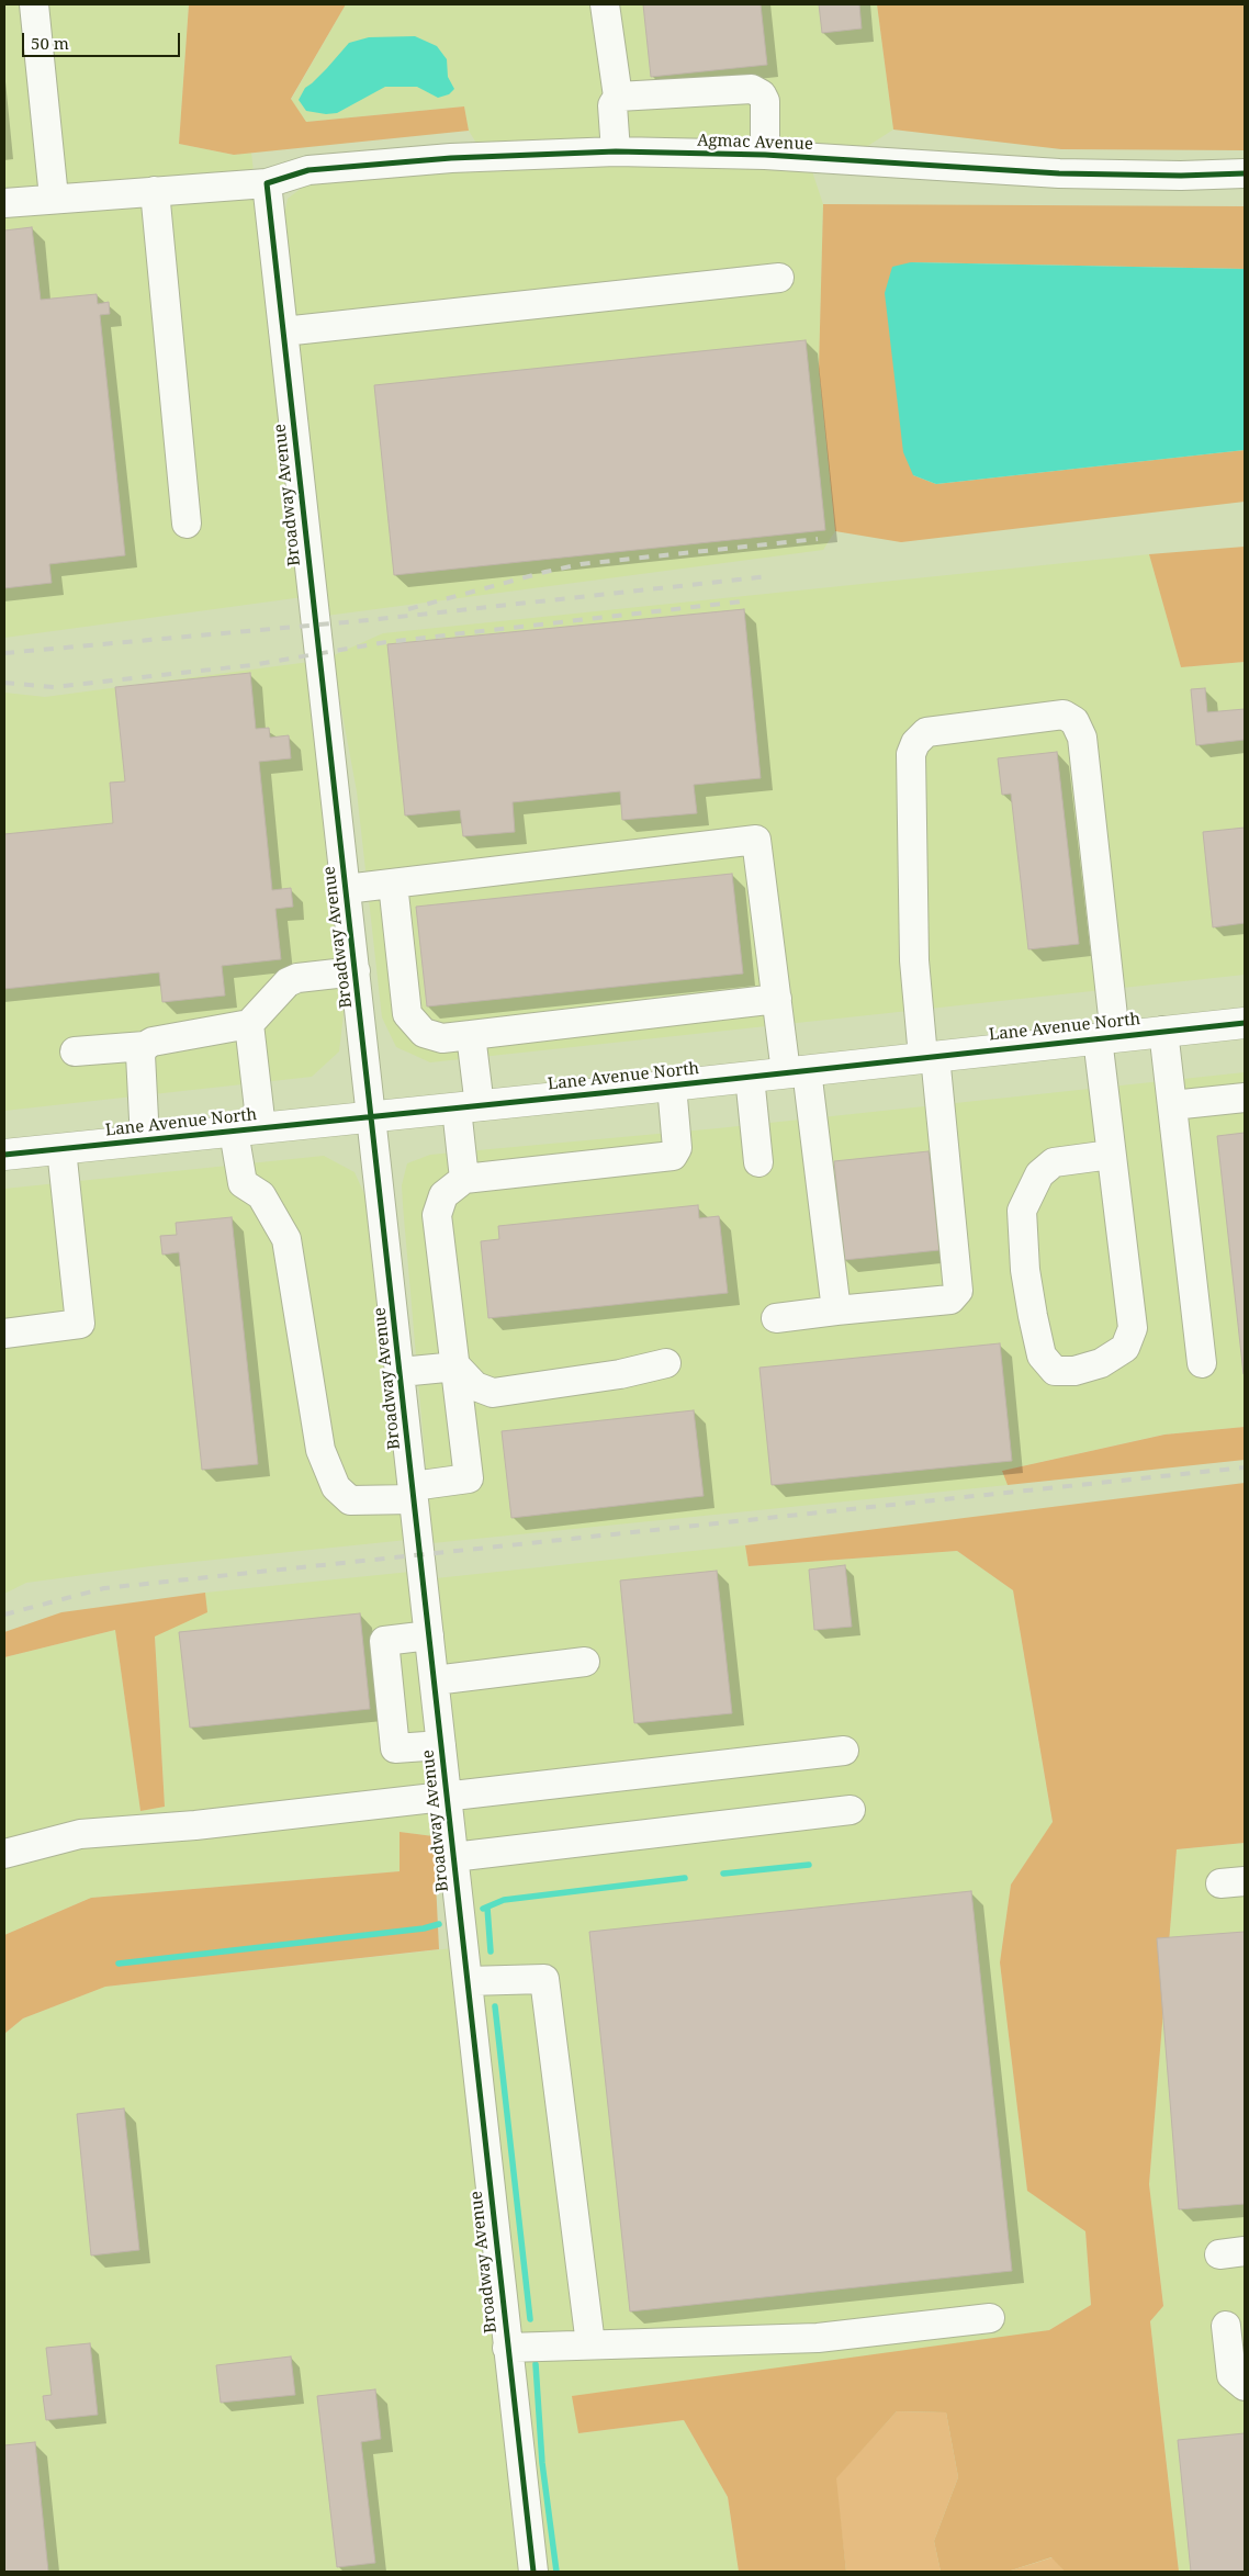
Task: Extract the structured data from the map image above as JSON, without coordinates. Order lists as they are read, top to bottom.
{
  "streets": {
    "main road": ["Lane Avenue North"],
    "street": ["Agmac Avenue", "Broadway Avenue"]
  },
  "crossings": [
    ["Agmac Avenue", "Broadway Avenue"],
    ["Broadway Avenue", "Lane Avenue North"]
  ],
  "scale_bar": "50 m"
}
